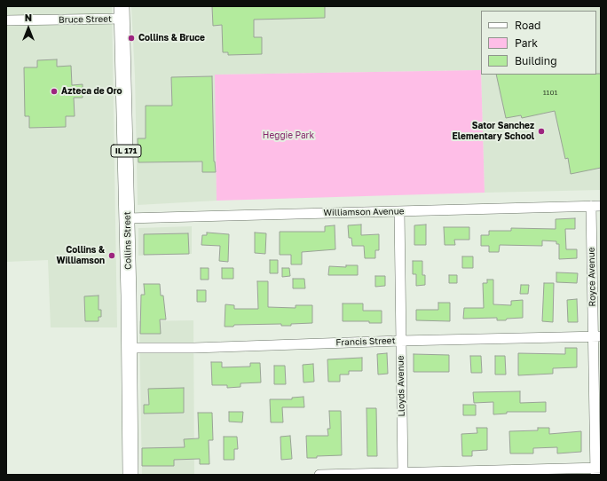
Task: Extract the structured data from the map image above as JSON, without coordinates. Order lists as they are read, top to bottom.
{
  "streets": {
    "main road": ["IL 171", "Collins Street"],
    "street": [
      "Bruce Street",
      "Williamson Avenue",
      "Royce Avenue",
      "Francis Street",
      "Lloyds Avenue"
    ]
  },
  "crossings": [
    ["Bruce Street", "Collins Street"],
    ["Williamson Avenue", "Collins Street"],
    ["Williamson Avenue", "Royce Avenue"],
    ["Williamson Avenue", "Lloyds Avenue"],
    ["Collins Street", "Francis Street"],
    ["Royce Avenue", "Francis Street"],
    ["Francis Street", "Lloyds Avenue"]
  ],
  "parks": ["Heggie Park"],
  "places": [
    "Collins & Bruce",
    "Azteca de Oro",
    "Sator Sanchez Elementary School",
    "Collins & Williamson"
  ],
  "house_numbers": ["1101"],
  "legend": ["Road", "Park", "Building"],
  "north": "top"
}
